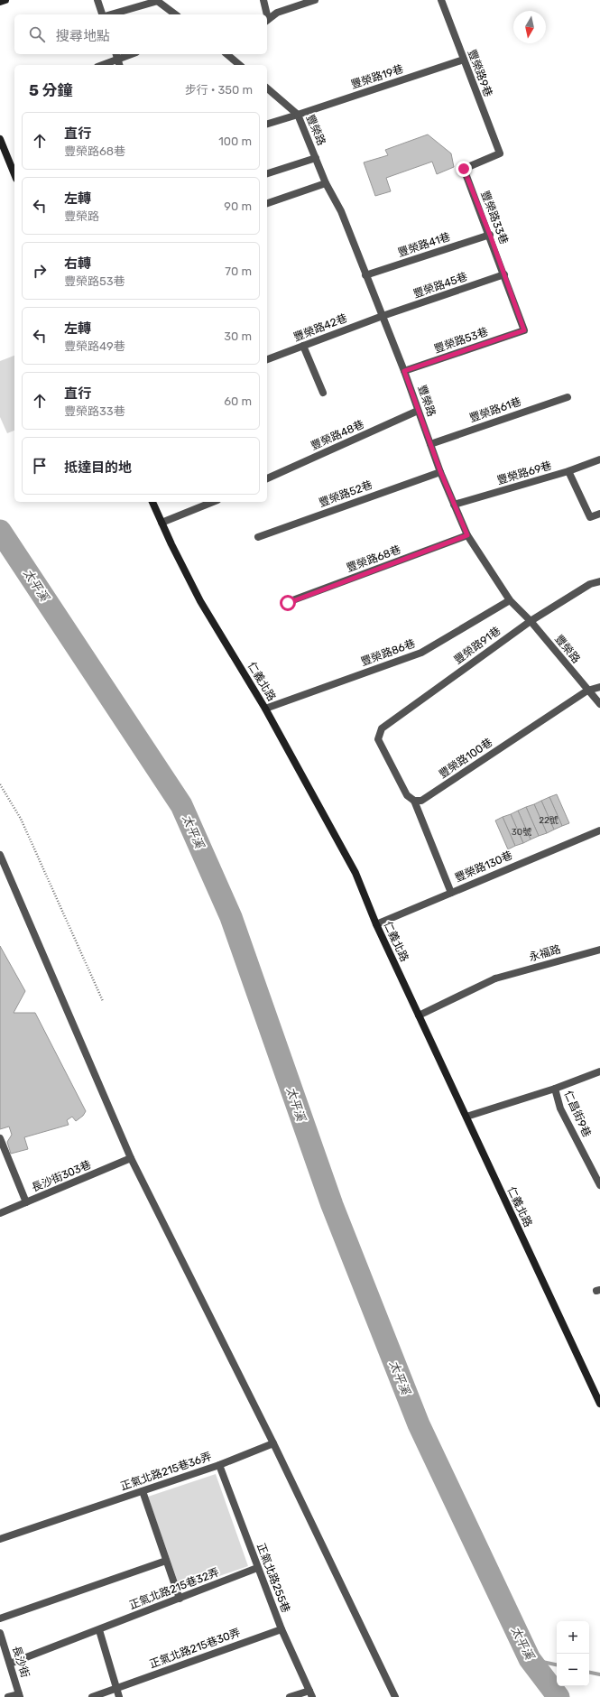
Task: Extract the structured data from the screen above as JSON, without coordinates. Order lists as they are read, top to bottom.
{
  "streets": {
    "street": [
      "豐榮路9巷",
      "豐榮路19巷",
      "豐榮路",
      "豐榮路33巷",
      "豐榮路41巷",
      "豐榮路45巷",
      "豐榮路42巷",
      "豐榮路53巷",
      "豐榮路61巷",
      "豐榮路48巷",
      "豐榮路69巷",
      "豐榮路52巷",
      "豐榮路68巷",
      "豐榮路91巷",
      "豐榮路86巷",
      "仁義北路",
      "豐榮路100巷",
      "豐榮路130巷",
      "永福路",
      "仁昌街9巷",
      "長沙街303巷",
      "正氣北路215巷36弄",
      "正氣北路255巷",
      "正氣北路215巷32弄",
      "正氣北路215巷30弄",
      "長沙街"
    ]
  },
  "crossings": [
    ["豐榮路9巷", "豐榮路19巷"],
    ["豐榮路9巷", "豐榮路33巷"],
    ["豐榮路19巷", "豐榮路"],
    ["豐榮路", "豐榮路41巷"],
    ["豐榮路", "豐榮路45巷"],
    ["豐榮路", "豐榮路42巷"],
    ["豐榮路", "豐榮路53巷"],
    ["豐榮路", "豐榮路61巷"],
    ["豐榮路", "豐榮路48巷"],
    ["豐榮路", "豐榮路69巷"],
    ["豐榮路", "豐榮路52巷"],
    ["豐榮路", "豐榮路68巷"],
    ["豐榮路", "豐榮路91巷"],
    ["豐榮路", "豐榮路86巷"],
    ["豐榮路", "豐榮路100巷"],
    ["豐榮路33巷", "豐榮路41巷"],
    ["豐榮路33巷", "豐榮路45巷"],
    ["豐榮路33巷", "豐榮路53巷"],
    ["豐榮路45巷", "豐榮路42巷"],
    ["豐榮路91巷", "豐榮路100巷"],
    ["豐榮路86巷", "仁義北路"],
    ["仁義北路", "豐榮路130巷"],
    ["仁義北路", "永福路"],
    ["正氣北路215巷36弄", "正氣北路255巷"],
    ["正氣北路255巷", "正氣北路215巷32弄"],
    ["正氣北路255巷", "正氣北路215巷30弄"],
    ["正氣北路215巷32弄", "長沙街"]
  ],
  "water": ["太平溪"],
  "house_numbers": ["22號", "30號"],
  "north": "bottom",
  "page": {
    "search": "搜尋地點",
    "heading": ["5 分鐘", "步行 · 350 m"],
    "list": [
      ["直行", "豐榮路68巷", "100 m"],
      ["左轉", "豐榮路", "90 m"],
      ["右轉", "豐榮路53巷", "70 m"],
      ["左轉", "豐榮路49巷", "30 m"],
      ["直行", "豐榮路33巷", "60 m"],
      "抵達目的地"
    ],
    "map_buttons": ["+", "−"]
  }
}
